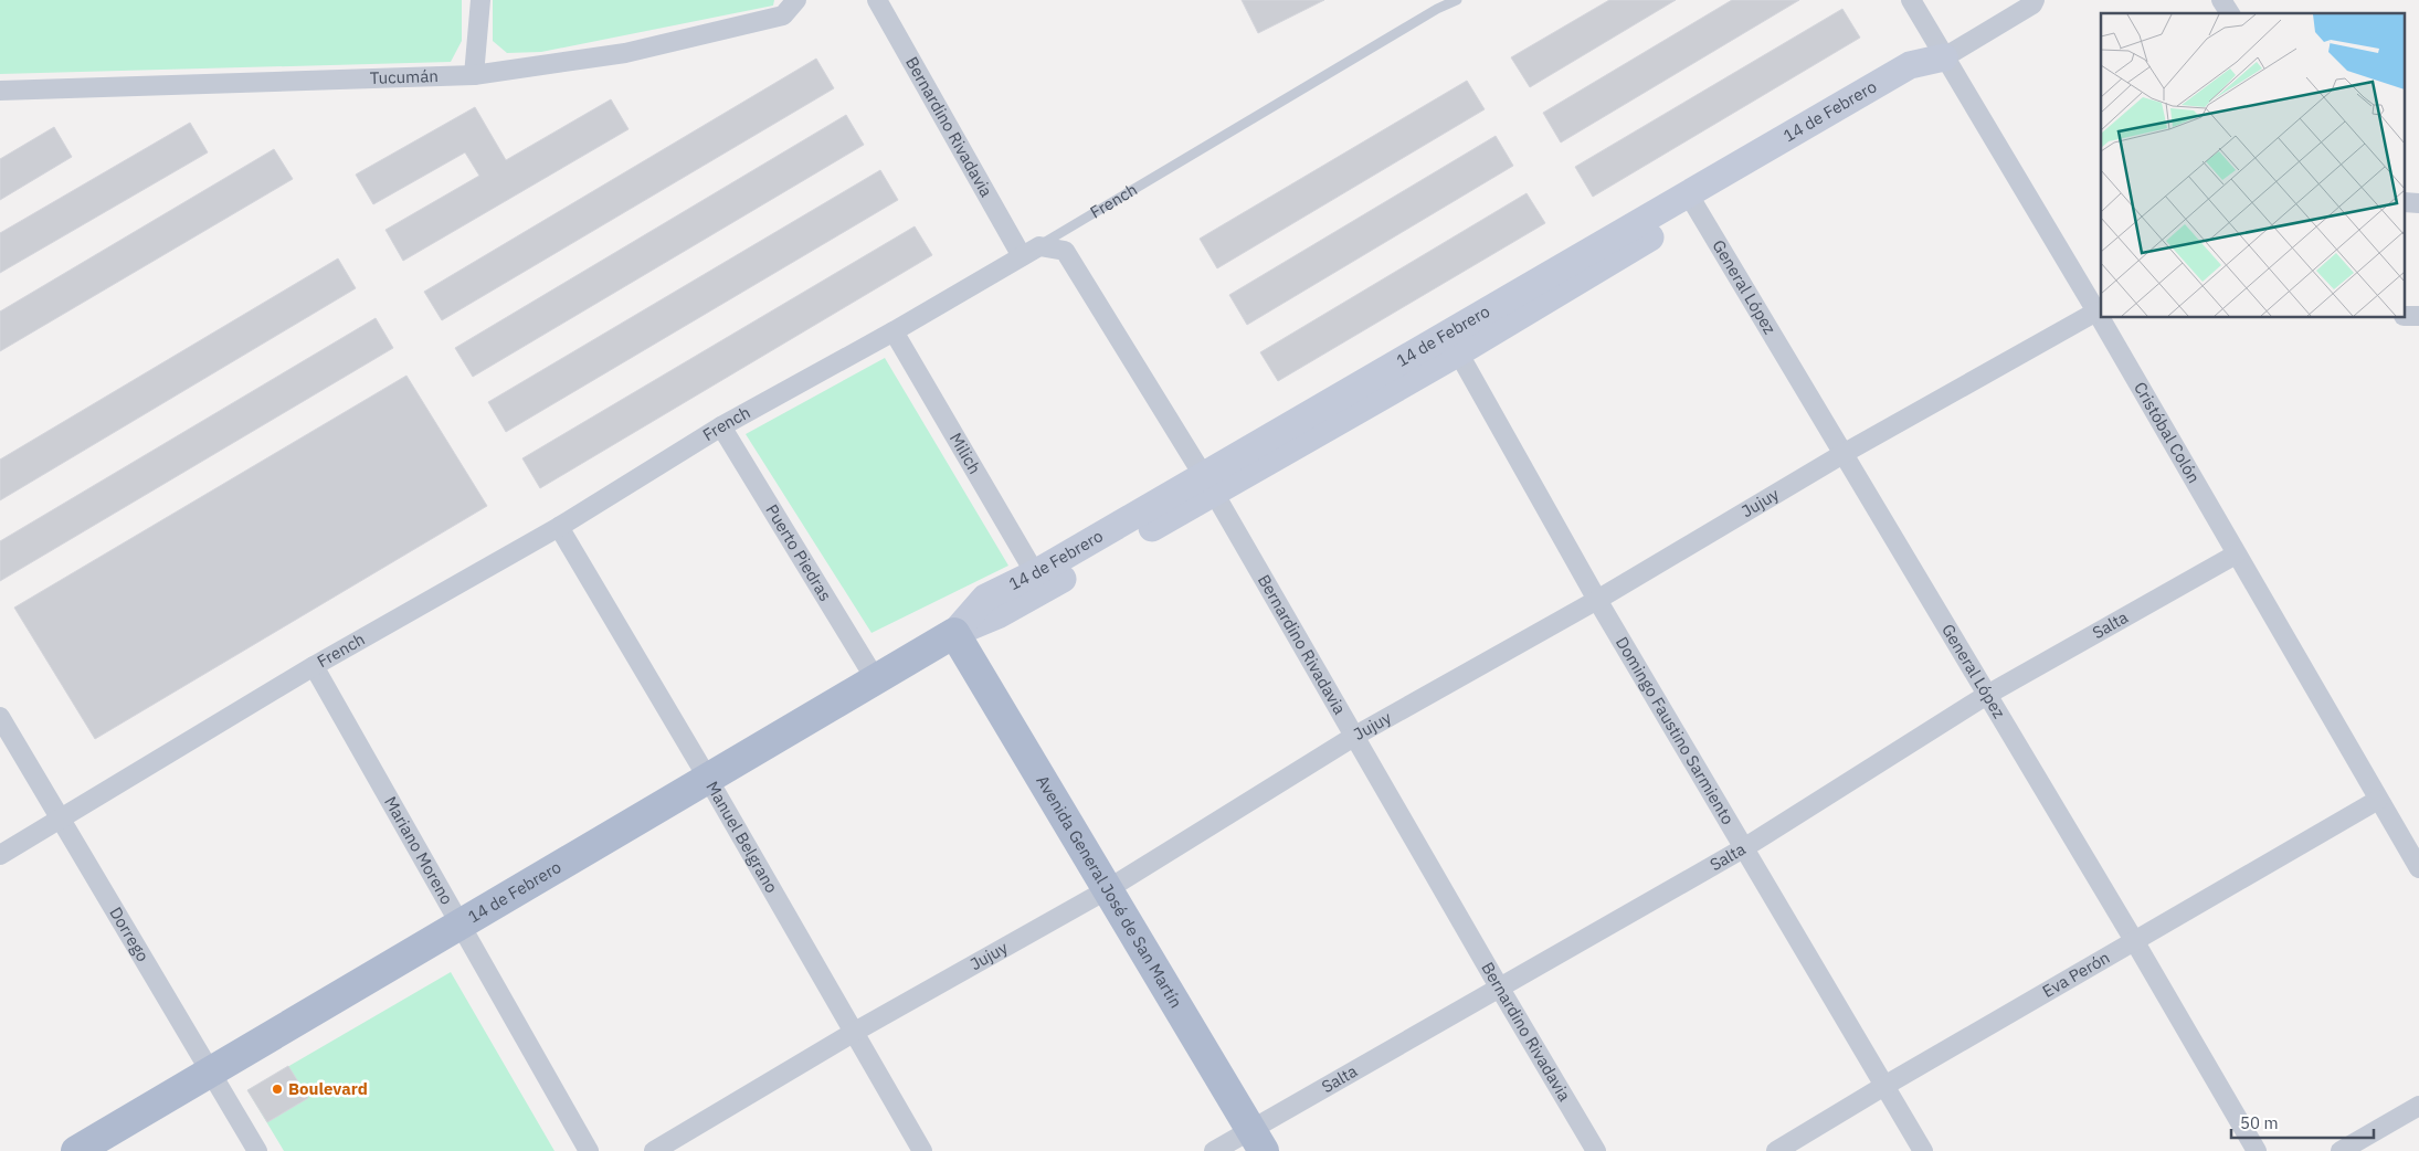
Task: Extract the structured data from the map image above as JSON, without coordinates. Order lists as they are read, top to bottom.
{
  "streets": {
    "main road": ["14 de Febrero", "Avenida General José de San Martín"],
    "street": [
      "Tucumán",
      "Bernardino Rivadavia",
      "French",
      "General López",
      "Cristóbal Colón",
      "Milich",
      "Jujuy",
      "Puerto Piedras",
      "Salta",
      "Domingo Faustino Sarmiento",
      "Manuel Belgrano",
      "Mariano Moreno",
      "Dorrego",
      "Eva Perón"
    ]
  },
  "crossings": [
    ["14 de Febrero", "Bernardino Rivadavia"],
    ["14 de Febrero", "General López"],
    ["14 de Febrero", "Cristóbal Colón"],
    ["14 de Febrero", "Milich"],
    ["14 de Febrero", "Puerto Piedras"],
    ["14 de Febrero", "Domingo Faustino Sarmiento"],
    ["14 de Febrero", "Manuel Belgrano"],
    ["14 de Febrero", "Mariano Moreno"],
    ["14 de Febrero", "Avenida General José de San Martín"],
    ["14 de Febrero", "Dorrego"],
    ["Bernardino Rivadavia", "French"],
    ["Bernardino Rivadavia", "Jujuy"],
    ["Bernardino Rivadavia", "Salta"],
    ["French", "Milich"],
    ["French", "Puerto Piedras"],
    ["French", "Manuel Belgrano"],
    ["French", "Mariano Moreno"],
    ["French", "Dorrego"],
    ["General López", "Jujuy"],
    ["General López", "Salta"],
    ["General López", "Eva Perón"],
    ["Cristóbal Colón", "Jujuy"],
    ["Cristóbal Colón", "Salta"],
    ["Cristóbal Colón", "Eva Perón"],
    ["Jujuy", "Domingo Faustino Sarmiento"],
    ["Jujuy", "Manuel Belgrano"],
    ["Jujuy", "Avenida General José de San Martín"],
    ["Salta", "Domingo Faustino Sarmiento"],
    ["Salta", "Avenida General José de San Martín"],
    ["Domingo Faustino Sarmiento", "Eva Perón"]
  ],
  "places": ["Boulevard"],
  "scale_bar": "50 m"
}
